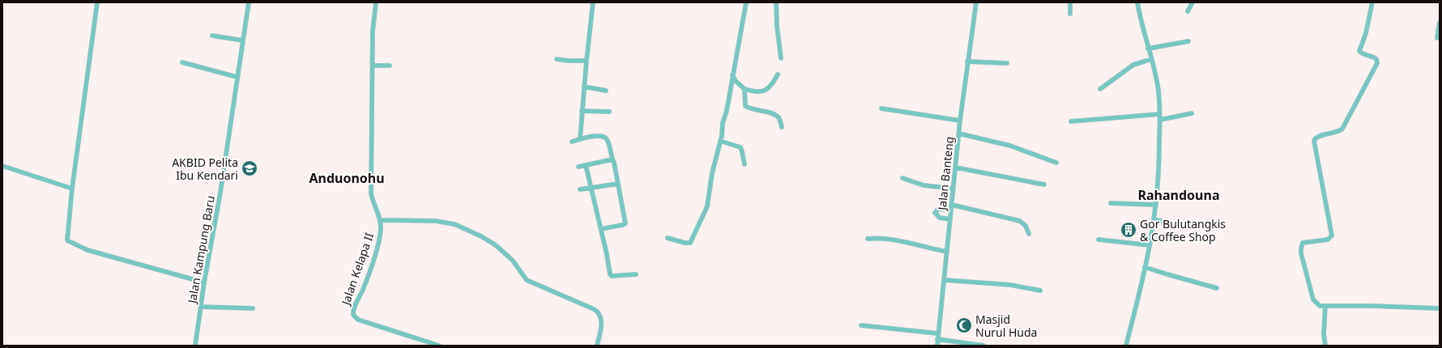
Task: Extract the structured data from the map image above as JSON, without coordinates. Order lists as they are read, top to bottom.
{
  "streets": {
    "street": ["Jalan Banteng", "Jalan Kampung Baru", "Jalan Kelapa II"]
  },
  "districts": ["Anduonohu", "Rahandouna"],
  "places": {
    "school or university": ["AKBID Pelita Ibu Kendari"],
    "building": ["Gor Bulutangkis & Coffee Shop"],
    "mosque": ["Masjid Nurul Huda"]
  }
}
